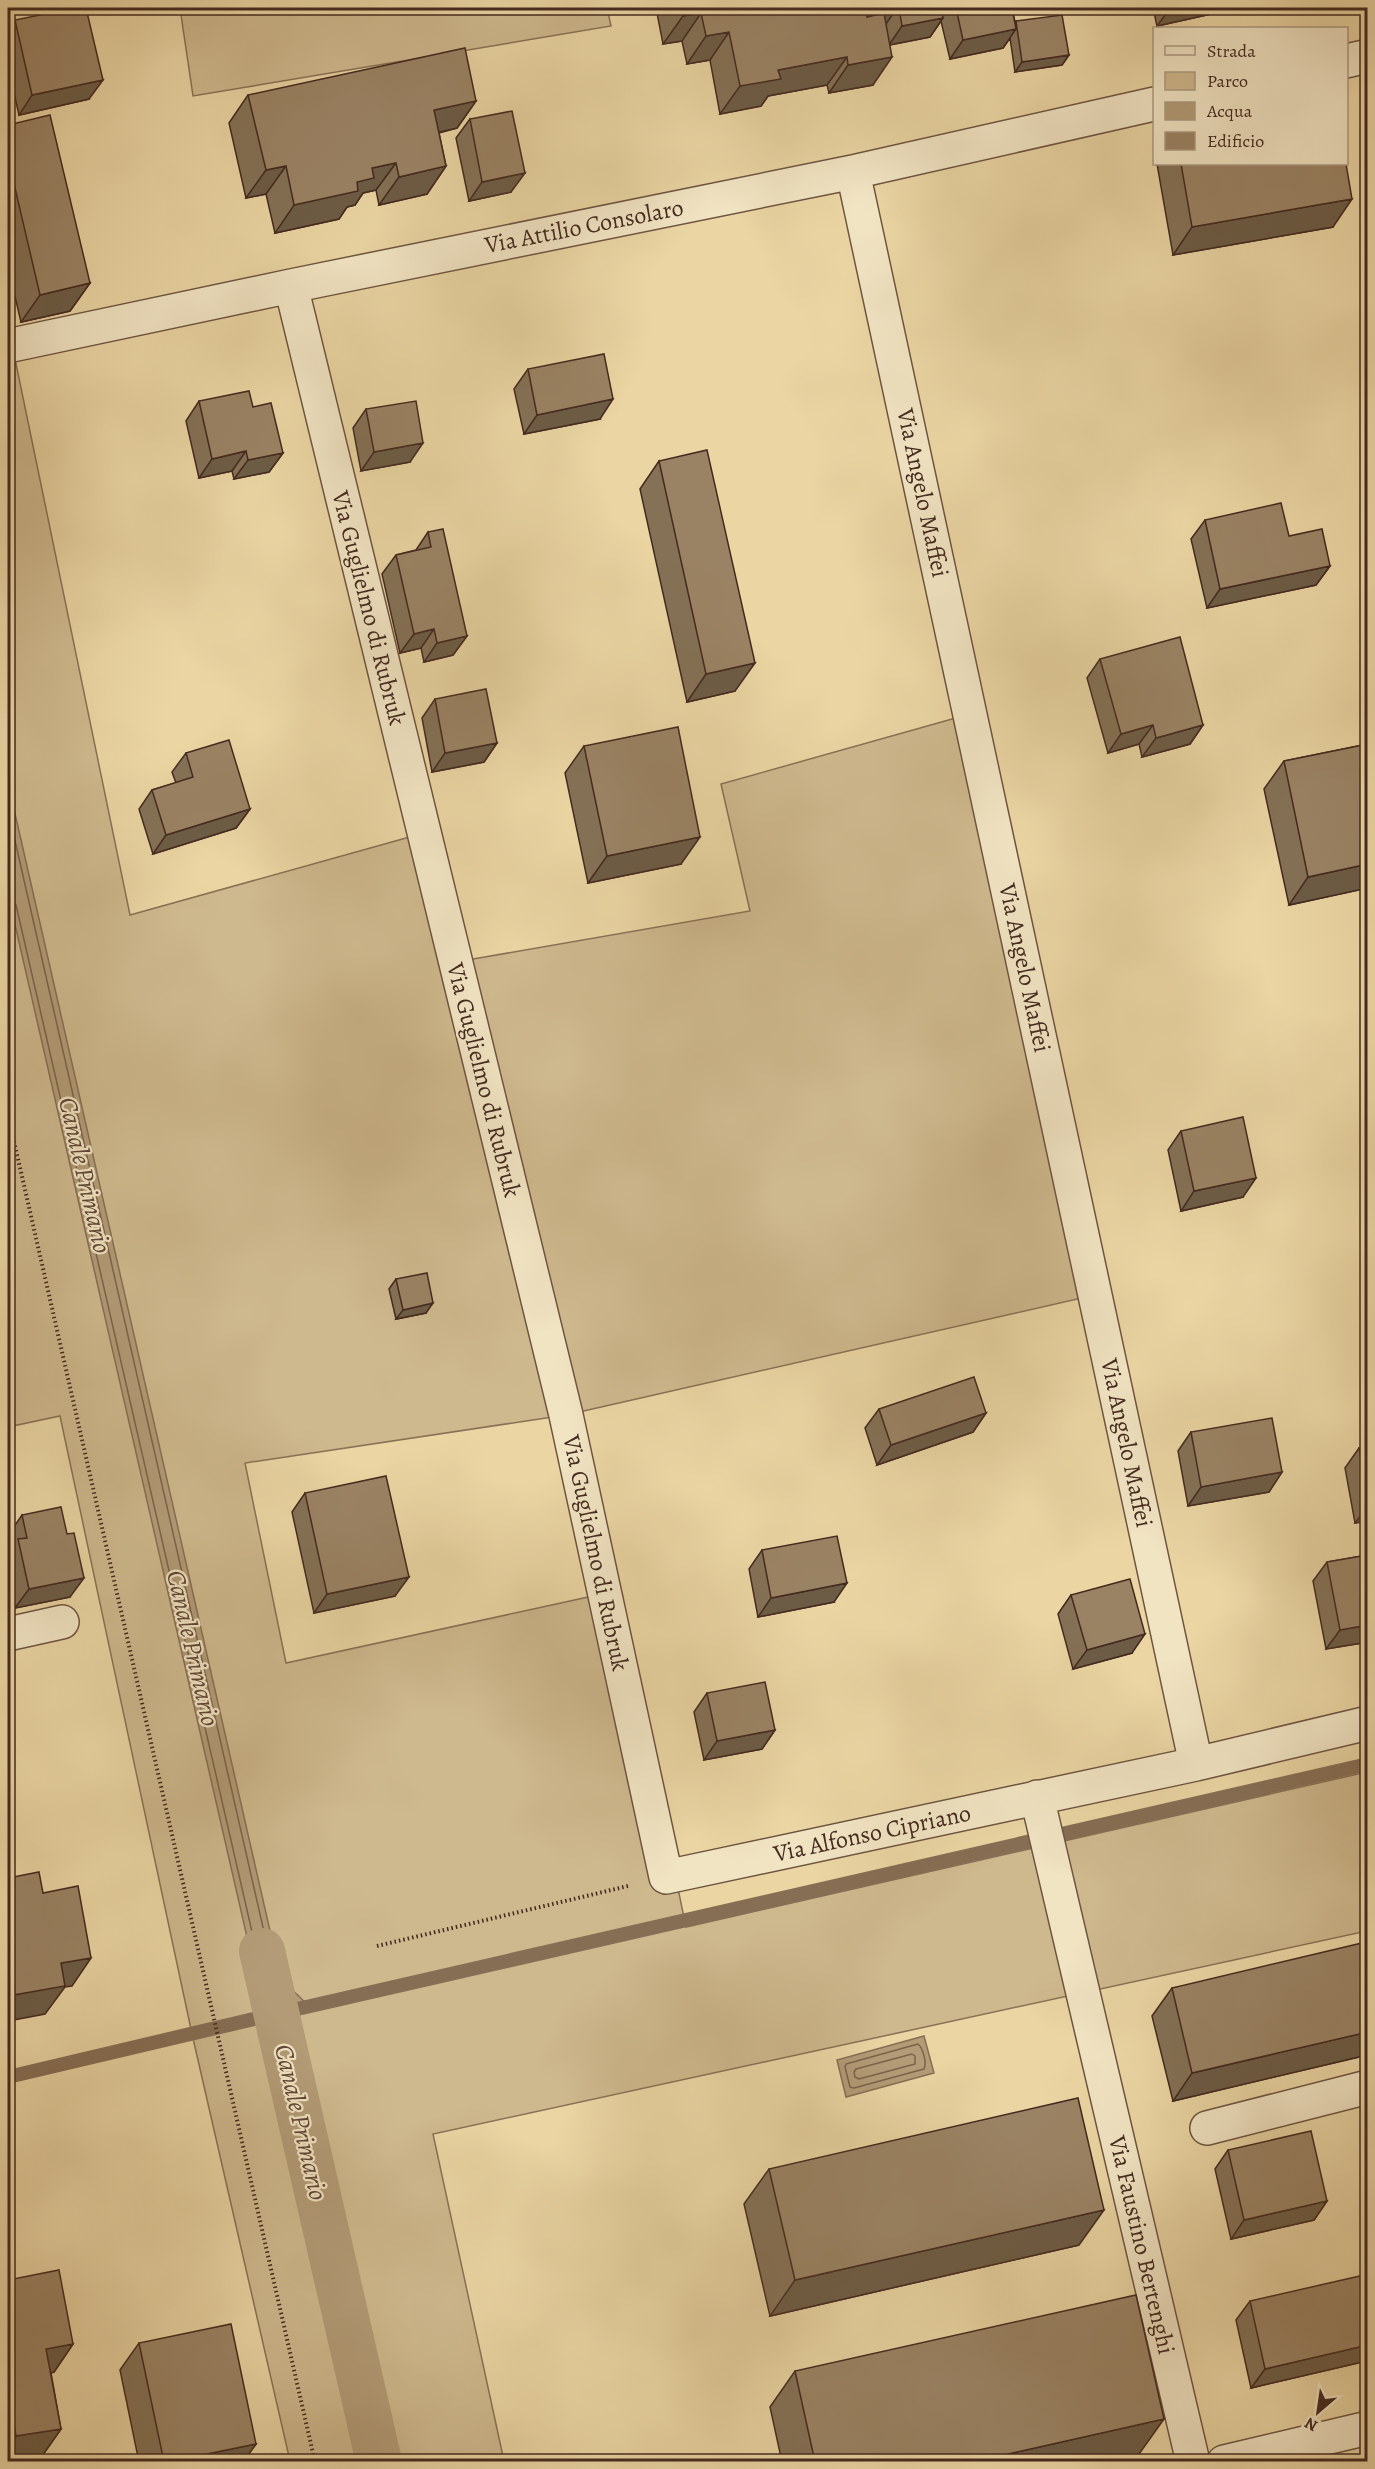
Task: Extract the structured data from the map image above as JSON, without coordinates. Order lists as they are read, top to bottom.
{
  "streets": {
    "street": [
      "Via Attilio Consolaro",
      "Via Angelo Maffei",
      "Via Guglielmo di Rubruk",
      "Via Alfonso Cipriano",
      "Via Faustino Bertenghi"
    ]
  },
  "crossings": [
    ["Via Attilio Consolaro", "Via Angelo Maffei"],
    ["Via Attilio Consolaro", "Via Guglielmo di Rubruk"],
    ["Via Angelo Maffei", "Via Alfonso Cipriano"],
    ["Via Guglielmo di Rubruk", "Via Alfonso Cipriano"],
    ["Via Alfonso Cipriano", "Via Faustino Bertenghi"]
  ],
  "water": ["Canale Primario"],
  "legend": [
    "Strada",
    "Parco",
    "Acqua",
    "Edificio"
  ],
  "north": "bottom left"
}
